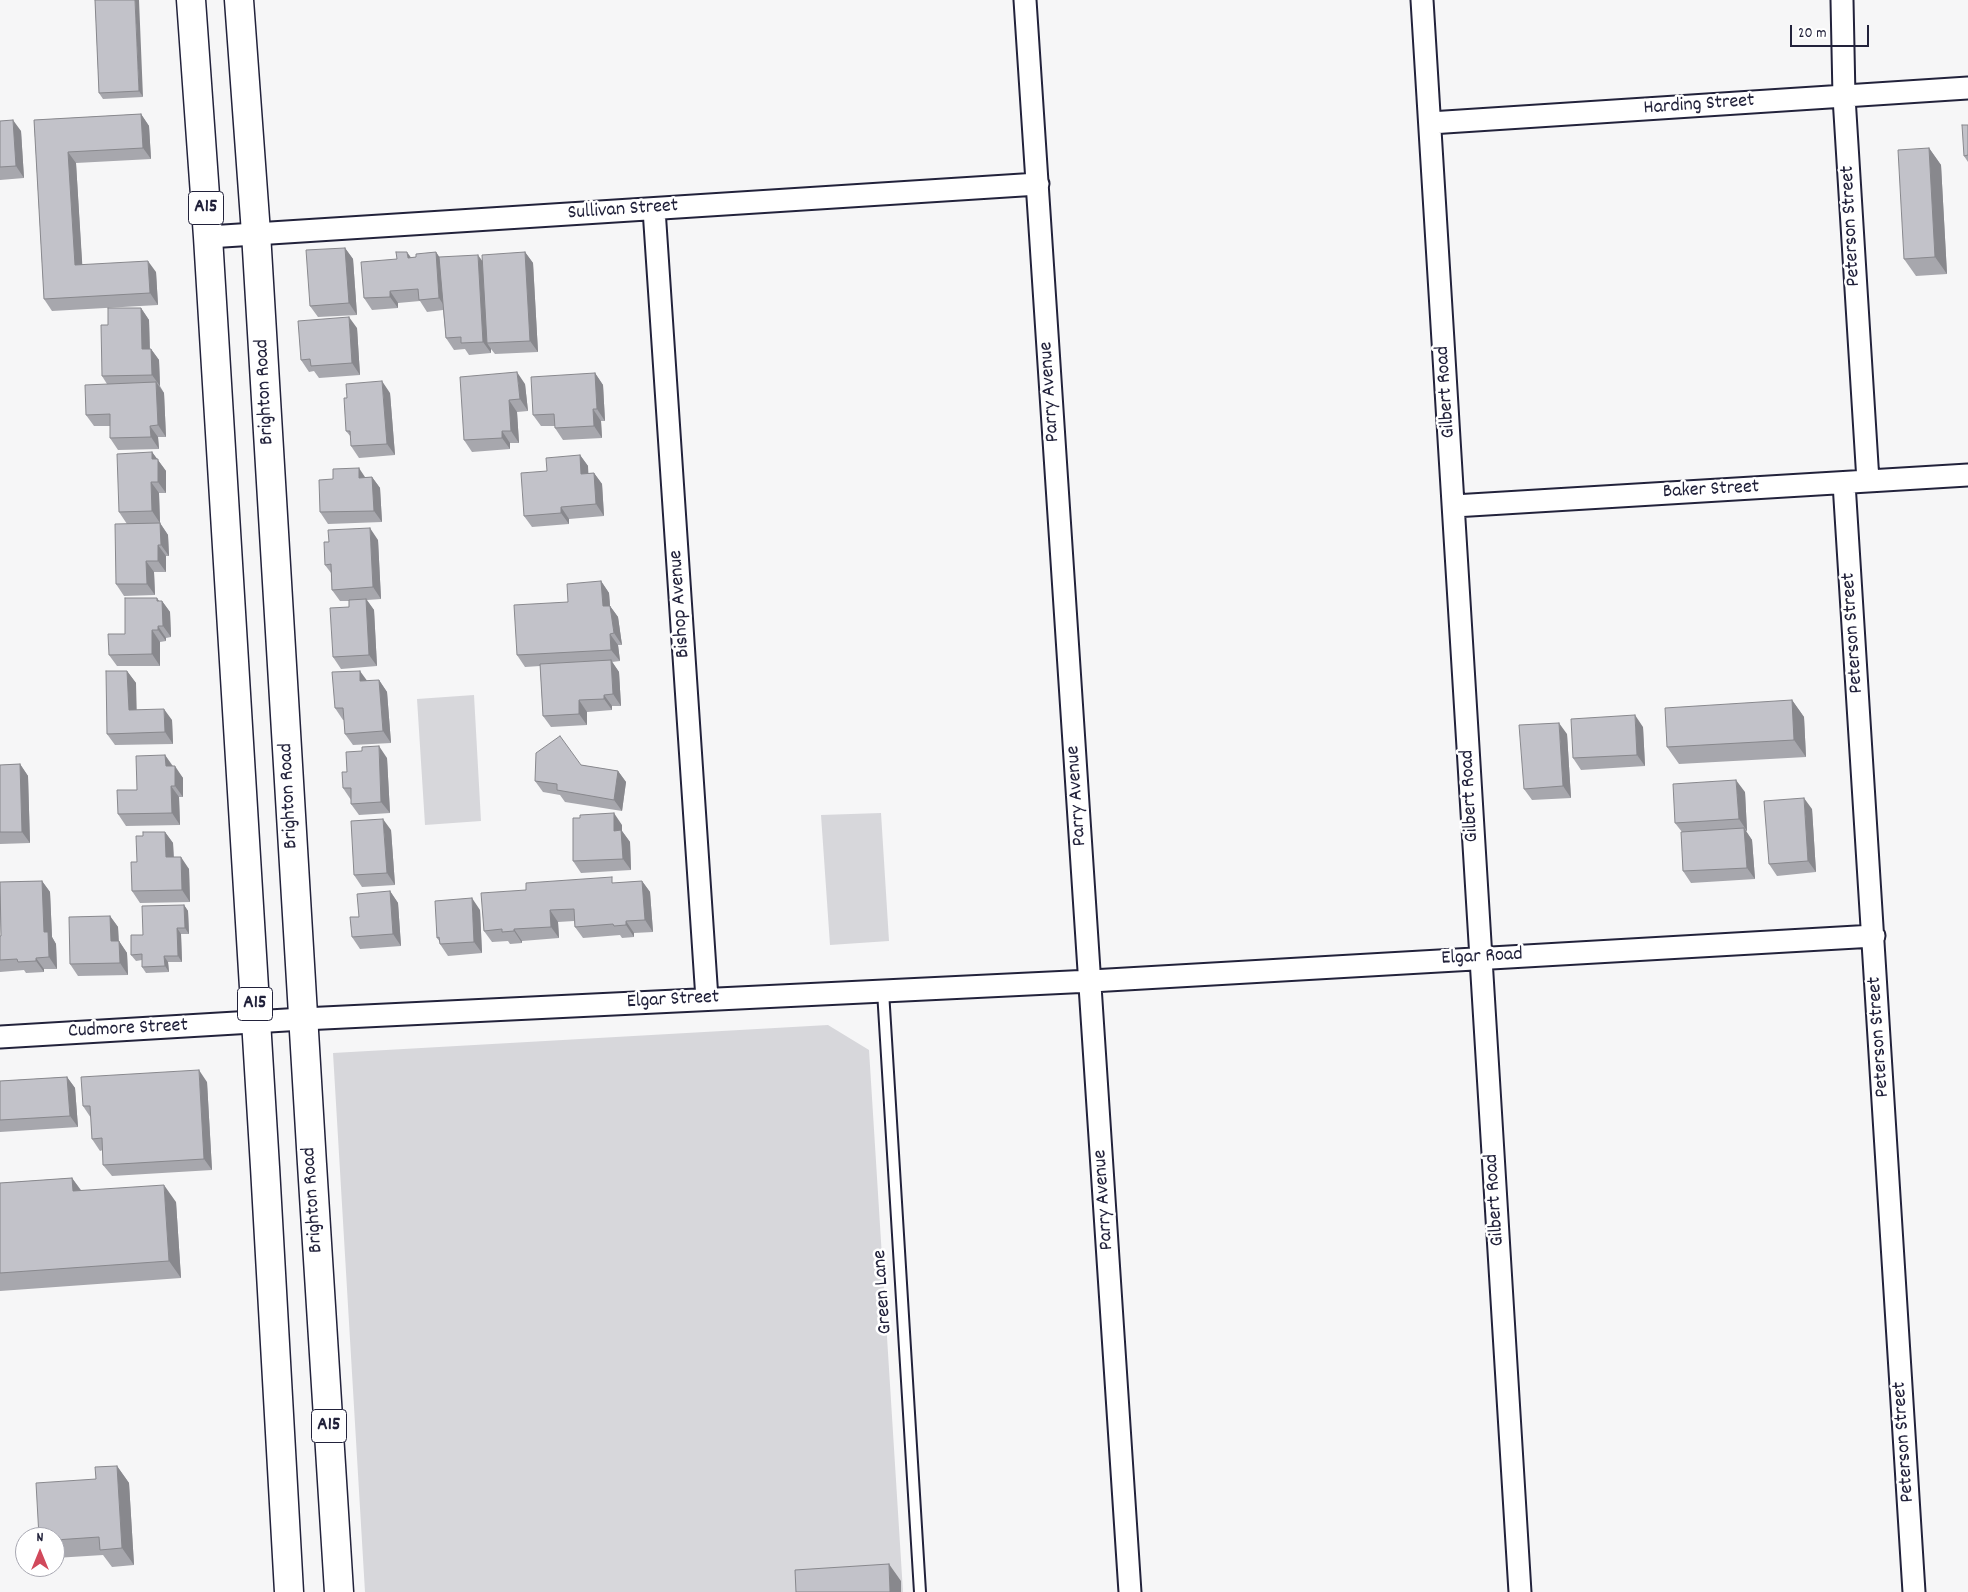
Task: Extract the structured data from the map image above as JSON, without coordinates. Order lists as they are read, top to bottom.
{
  "streets": {
    "main road": ["A15", "Brighton Road"],
    "street": [
      "Harding Street",
      "Sullivan Street",
      "Peterson Street",
      "Parry Avenue",
      "Gilbert Road",
      "Baker Street",
      "Bishop Avenue",
      "Elgar Road",
      "Elgar Street",
      "Cudmore Street"
    ],
    "lane": ["Green Lane"]
  },
  "crossings": [
    ["Harding Street", "Peterson Street"],
    ["Harding Street", "Gilbert Road"],
    ["A15", "Sullivan Street"],
    ["A15", "Elgar Street"],
    ["A15", "Cudmore Street"],
    ["Sullivan Street", "Brighton Road"],
    ["Sullivan Street", "Parry Avenue"],
    ["Sullivan Street", "Bishop Avenue"],
    ["Peterson Street", "Baker Street"],
    ["Peterson Street", "Elgar Road"],
    ["Brighton Road", "Elgar Street"],
    ["Parry Avenue", "Elgar Road"],
    ["Parry Avenue", "Elgar Street"],
    ["Gilbert Road", "Baker Street"],
    ["Gilbert Road", "Elgar Road"],
    ["Bishop Avenue", "Elgar Street"],
    ["Elgar Road", "Elgar Street"],
    ["Elgar Street", "Cudmore Street"],
    ["Elgar Street", "Green Lane"]
  ],
  "scale_bar": "20 m",
  "north": "top"
}
